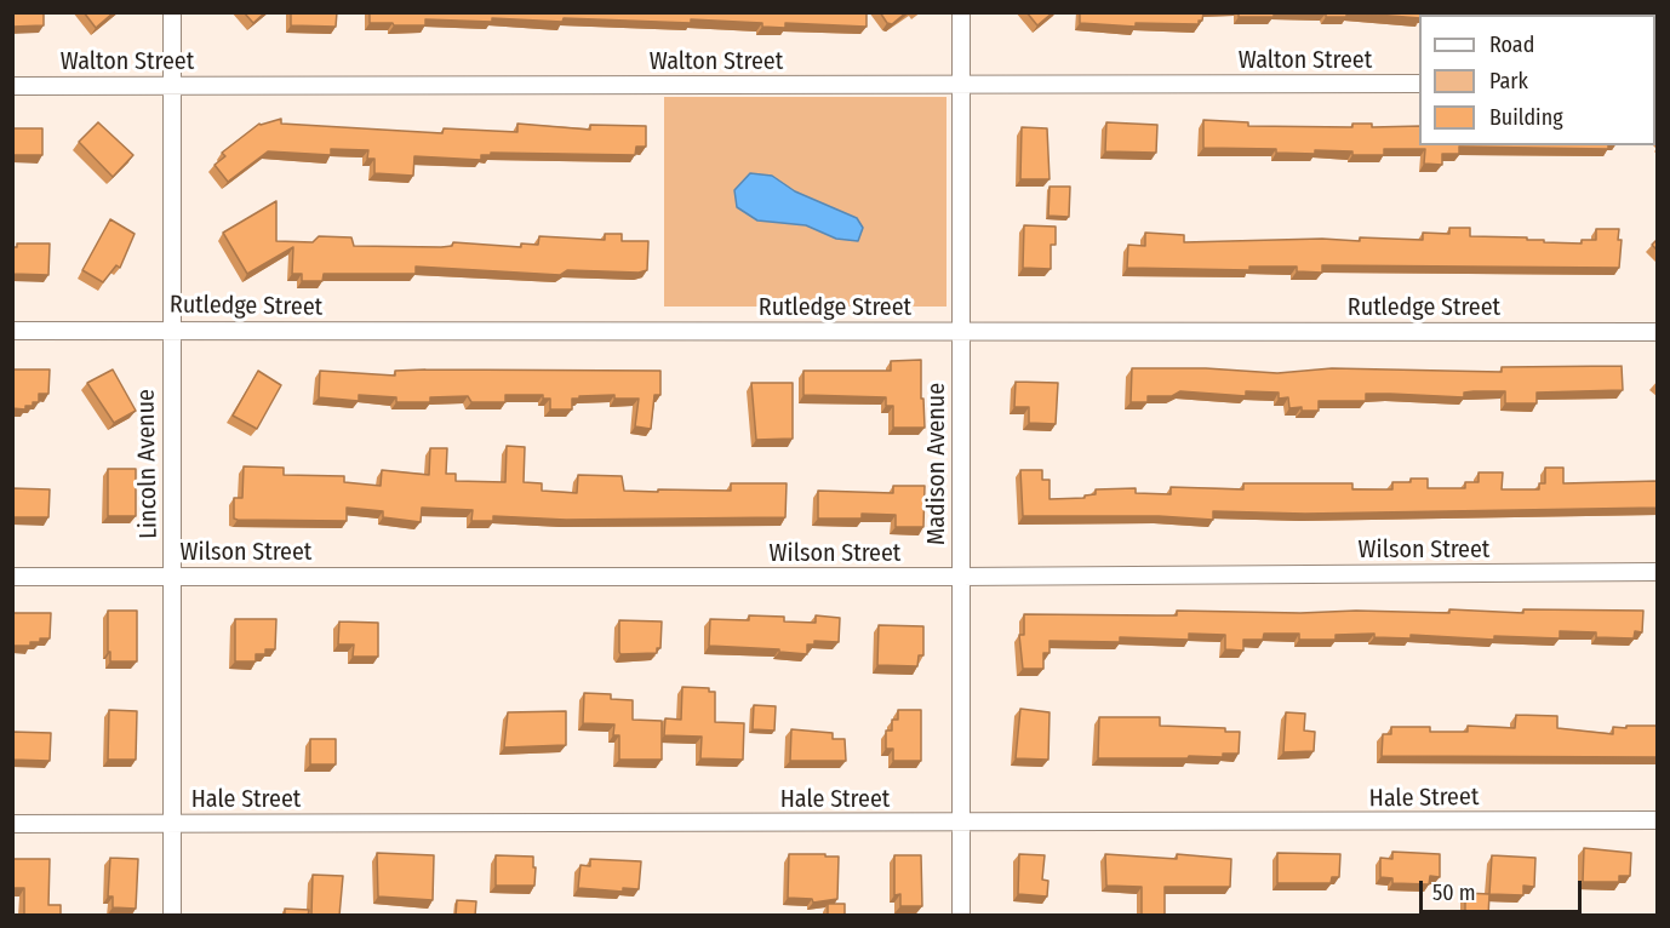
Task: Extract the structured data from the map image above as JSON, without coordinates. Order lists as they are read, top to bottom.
{
  "streets": {
    "street": [
      "Walton Street",
      "Rutledge Street",
      "Lincoln Avenue",
      "Madison Avenue",
      "Wilson Street",
      "Hale Street"
    ]
  },
  "crossings": [
    ["Walton Street", "Lincoln Avenue"],
    ["Walton Street", "Madison Avenue"],
    ["Rutledge Street", "Lincoln Avenue"],
    ["Rutledge Street", "Madison Avenue"],
    ["Lincoln Avenue", "Wilson Street"],
    ["Lincoln Avenue", "Hale Street"],
    ["Madison Avenue", "Wilson Street"],
    ["Madison Avenue", "Hale Street"]
  ],
  "legend": ["Road", "Park", "Building"],
  "scale_bar": "50 m"
}
